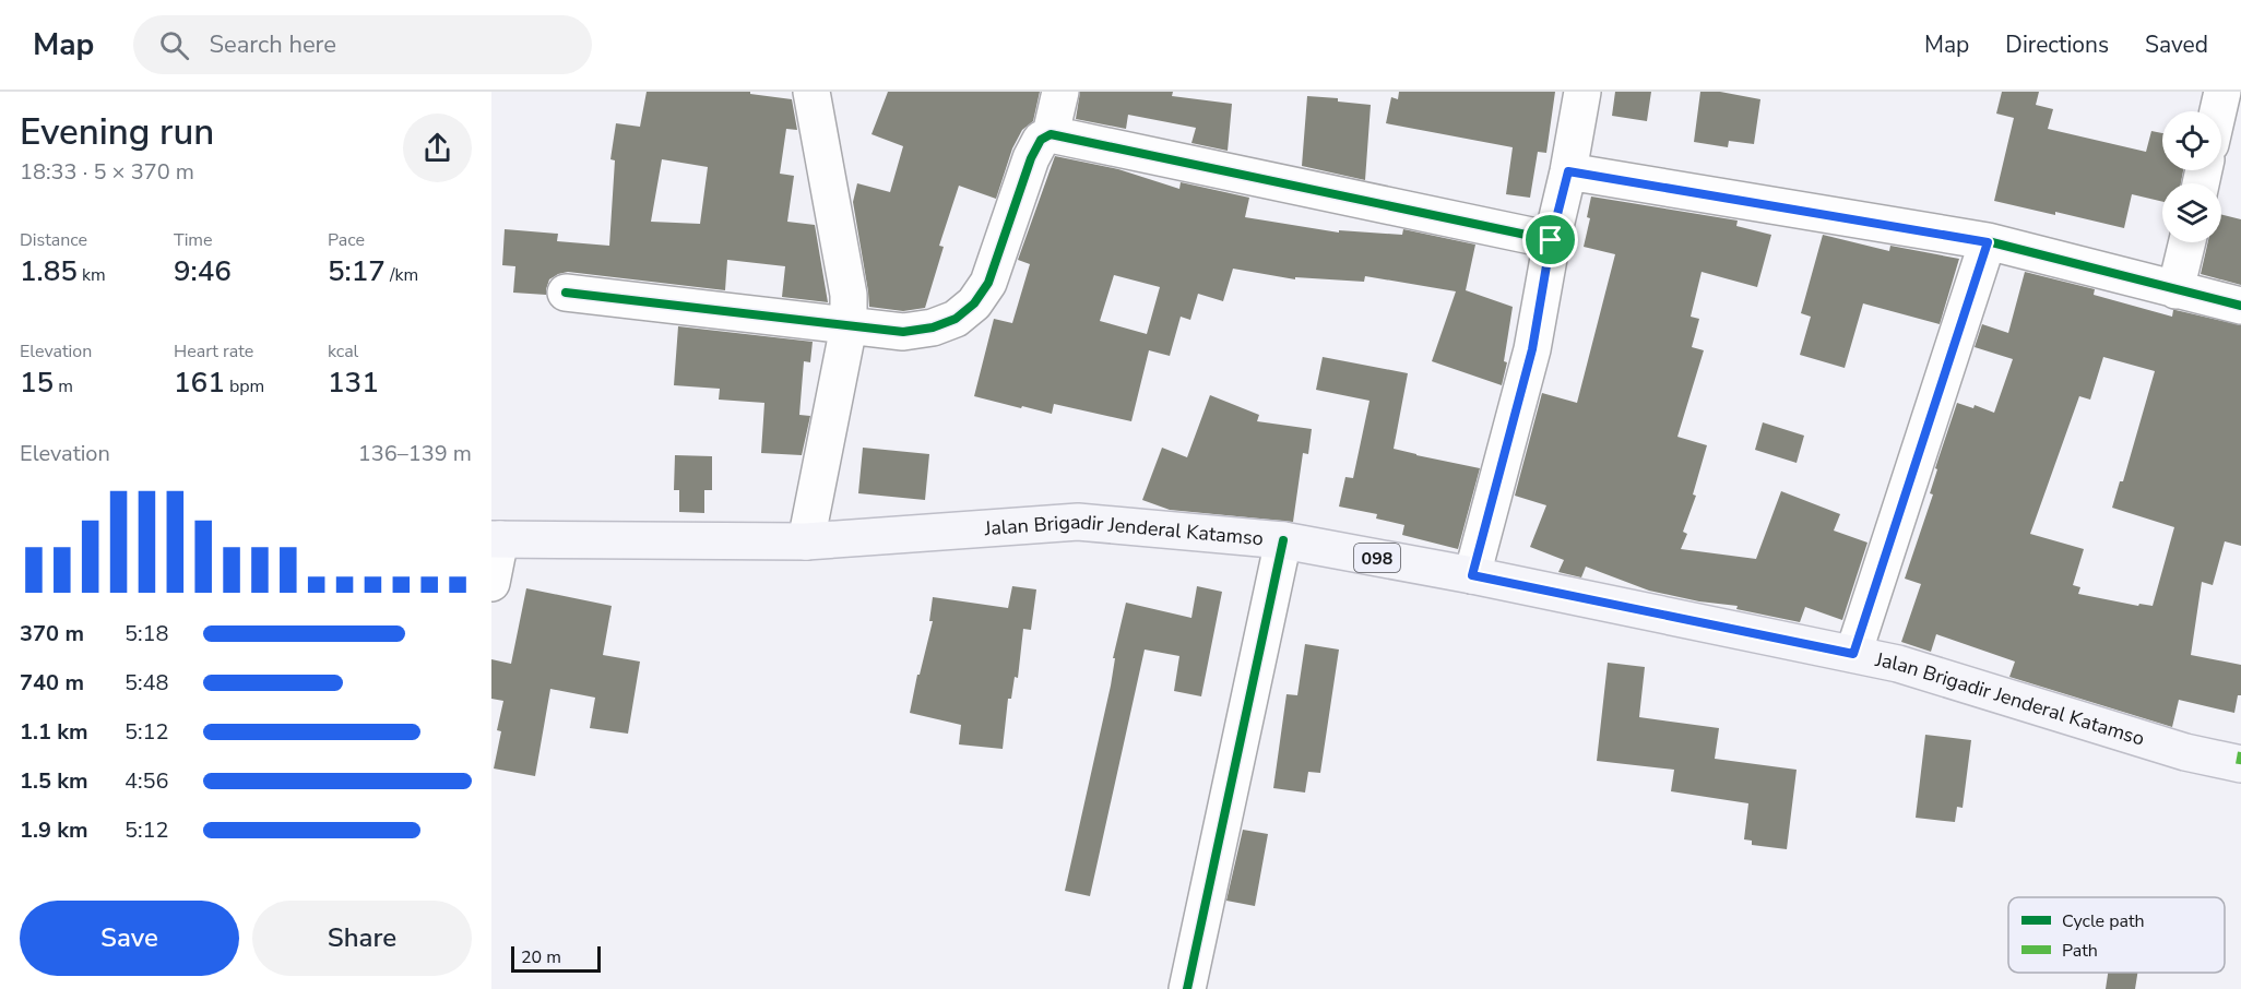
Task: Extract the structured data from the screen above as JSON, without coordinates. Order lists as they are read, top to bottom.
{
  "streets": {
    "main road": ["Jalan Brigadir Jenderal Katamso", "098"]
  },
  "legend": ["Cycle path", "Path"],
  "scale_bar": "20 m",
  "page": {
    "header": "Map",
    "search": "Search here",
    "nav": ["Map", "Directions", "Saved"],
    "heading": ["Evening run", "18:33 · 5 × 370 m"],
    "stats": [
      ["Distance", "1.85 km"],
      ["Time", "9:46"],
      ["Pace", "5:17 /km"],
      ["Elevation", "15 m"],
      ["Heart rate", "161 bpm"],
      ["kcal", "131"]
    ],
    "chart": ["Elevation", "136–139 m"],
    "list": [
      {
        "name": "370 m",
        "note": "5:18"
      },
      {
        "name": "740 m",
        "note": "5:48"
      },
      {
        "name": "1.1 km",
        "note": "5:12"
      },
      {
        "name": "1.5 km",
        "note": "4:56"
      },
      {
        "name": "1.9 km",
        "note": "5:12"
      }
    ],
    "buttons": ["Save", "Share"],
    "scale": "20 m"
  }
}
